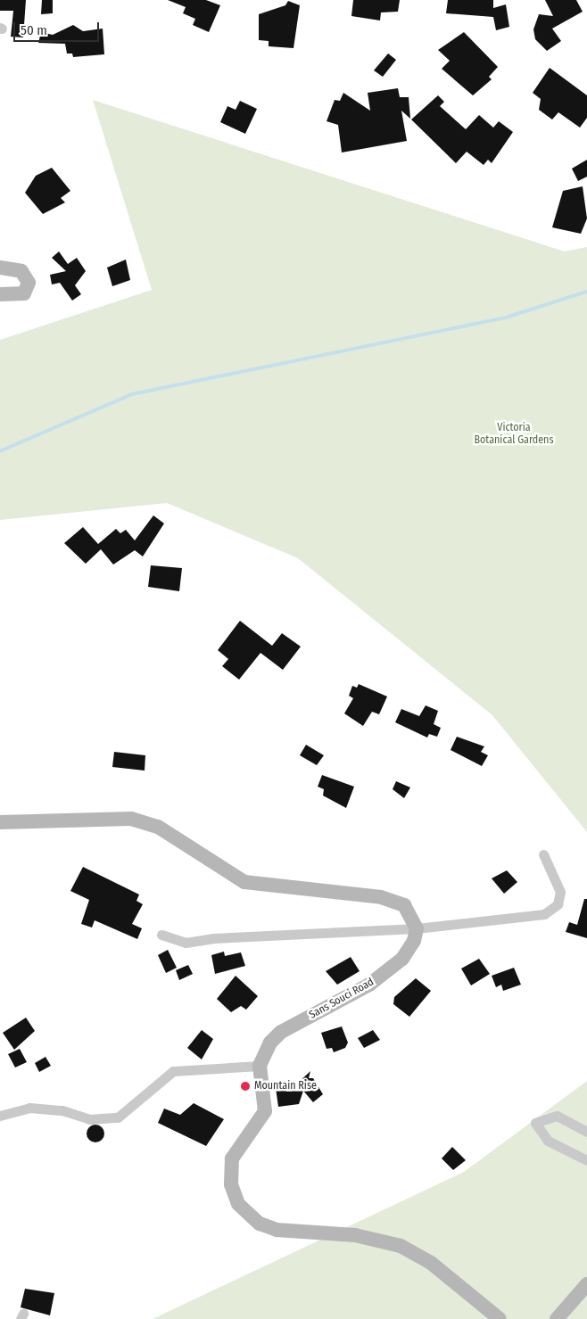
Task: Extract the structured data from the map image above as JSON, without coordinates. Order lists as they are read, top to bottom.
{
  "streets": {
    "main road": ["Sans Souci Road"]
  },
  "parks": ["Victoria Botanical Gardens"],
  "places": ["Mountain Rise"],
  "scale_bar": "50 m"
}
